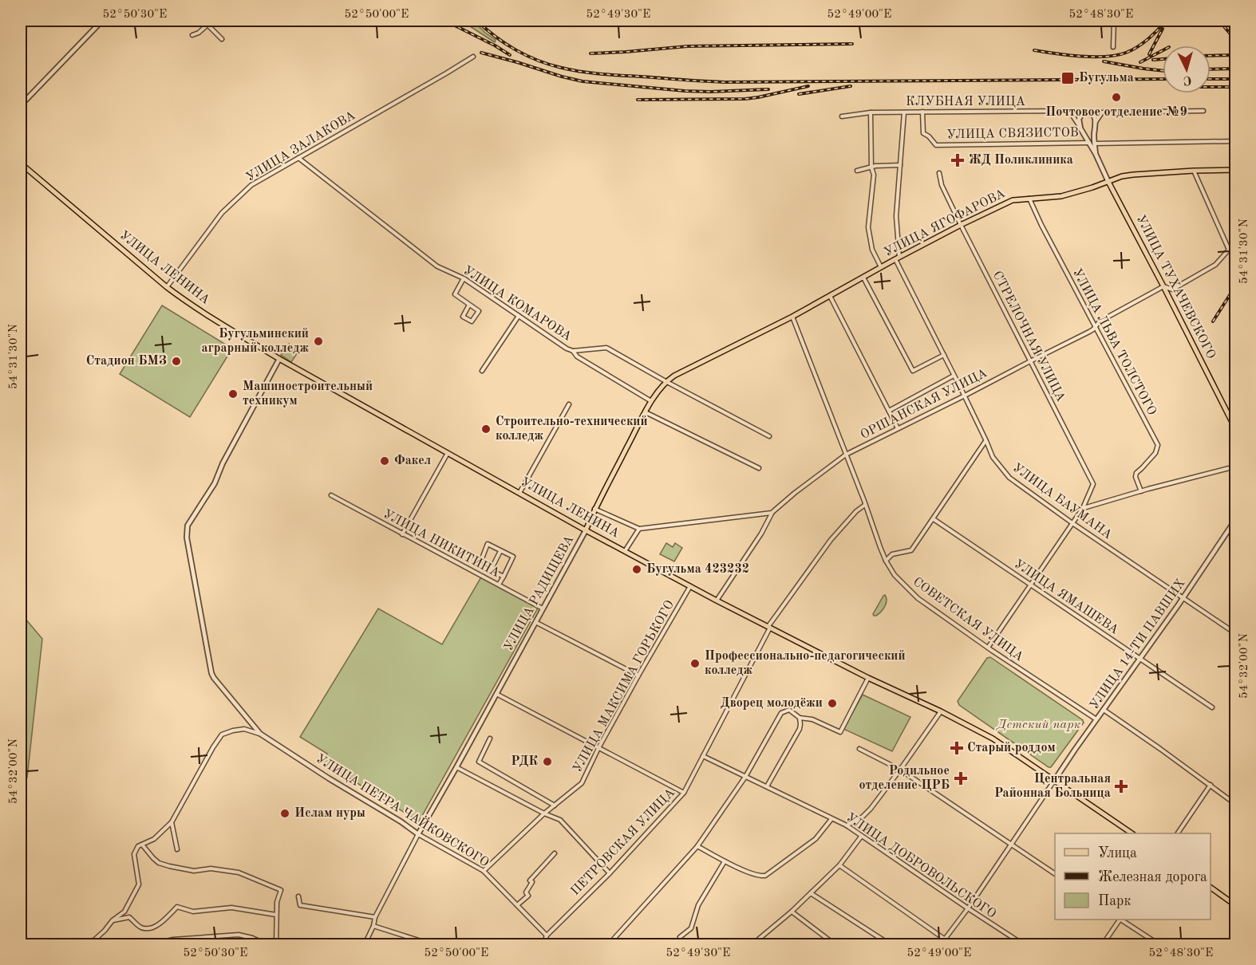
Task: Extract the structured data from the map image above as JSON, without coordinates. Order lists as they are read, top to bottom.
{
  "streets": {
    "main road": [
      "УЛИЦА ЯГОФАРОВА",
      "УЛИЦА ЛЕНИНА",
      "УЛИЦА ТУХАЧЕВСКОГО",
      "УЛИЦА РАДИЩЕВА"
    ],
    "street": [
      "КЛУБНАЯ УЛИЦА",
      "УЛИЦА СВЯЗИСТОВ",
      "УЛИЦА ЗАЛАКОВА",
      "УЛИЦА КОМАРОВА",
      "СТРЕЛОЧНАЯ УЛИЦА",
      "УЛИЦА ЛЬВА ТОЛСТОГО",
      "ОРШАНСКАЯ УЛИЦА",
      "УЛИЦА БАУМАНА",
      "УЛИЦА НИКИТИНА",
      "УЛИЦА ЯМАШЕВА",
      "СОВЕТСКАЯ УЛИЦА",
      "УЛИЦА 14-ТИ ПАВШИХ",
      "УЛИЦА МАКСИМА ГОРЬКОГО",
      "УЛИЦА ПЕТРА ЧАЙКОВСКОГО",
      "ПЕТРОВСКАЯ УЛИЦА",
      "УЛИЦА ДОБРОВОЛЬСКОГО"
    ]
  },
  "crossings": [
    ["КЛУБНАЯ УЛИЦА", "УЛИЦА СВЯЗИСТОВ"],
    ["УЛИЦА ЗАЛАКОВА", "УЛИЦА ЛЕНИНА"],
    ["УЛИЦА ЗАЛАКОВА", "УЛИЦА КОМАРОВА"],
    ["УЛИЦА ЯГОФАРОВА", "УЛИЦА ТУХАЧЕВСКОГО"],
    ["УЛИЦА ЯГОФАРОВА", "СТРЕЛОЧНАЯ УЛИЦА"],
    ["УЛИЦА ЯГОФАРОВА", "УЛИЦА ЛЬВА ТОЛСТОГО"],
    ["УЛИЦА ЯГОФАРОВА", "УЛИЦА БАУМАНА"],
    ["УЛИЦА ЯГОФАРОВА", "УЛИЦА РАДИЩЕВА"],
    ["УЛИЦА ЯГОФАРОВА", "СОВЕТСКАЯ УЛИЦА"],
    ["УЛИЦА ЛЕНИНА", "УЛИЦА РАДИЩЕВА"],
    ["УЛИЦА ЛЕНИНА", "УЛИЦА 14-ТИ ПАВШИХ"],
    ["УЛИЦА ЛЕНИНА", "УЛИЦА МАКСИМА ГОРЬКОГО"],
    ["УЛИЦА ЛЕНИНА", "УЛИЦА ПЕТРА ЧАЙКОВСКОГО"],
    ["УЛИЦА ЛЕНИНА", "ПЕТРОВСКАЯ УЛИЦА"],
    ["УЛИЦА ТУХАЧЕВСКОГО", "ОРШАНСКАЯ УЛИЦА"],
    ["УЛИЦА КОМАРОВА", "УЛИЦА РАДИЩЕВА"],
    ["СТРЕЛОЧНАЯ УЛИЦА", "ОРШАНСКАЯ УЛИЦА"],
    ["УЛИЦА ЛЬВА ТОЛСТОГО", "ОРШАНСКАЯ УЛИЦА"],
    ["ОРШАНСКАЯ УЛИЦА", "УЛИЦА БАУМАНА"],
    ["ОРШАНСКАЯ УЛИЦА", "СОВЕТСКАЯ УЛИЦА"],
    ["УЛИЦА БАУМАНА", "УЛИЦА 14-ТИ ПАВШИХ"],
    ["УЛИЦА НИКИТИНА", "УЛИЦА РАДИЩЕВА"],
    ["УЛИЦА РАДИЩЕВА", "УЛИЦА ПЕТРА ЧАЙКОВСКОГО"],
    ["УЛИЦА ЯМАШЕВА", "УЛИЦА 14-ТИ ПАВШИХ"],
    ["СОВЕТСКАЯ УЛИЦА", "УЛИЦА 14-ТИ ПАВШИХ"],
    ["СОВЕТСКАЯ УЛИЦА", "ПЕТРОВСКАЯ УЛИЦА"],
    ["УЛИЦА 14-ТИ ПАВШИХ", "УЛИЦА ДОБРОВОЛЬСКОГО"],
    ["УЛИЦА МАКСИМА ГОРЬКОГО", "УЛИЦА ПЕТРА ЧАЙКОВСКОГО"],
    ["УЛИЦА ПЕТРА ЧАЙКОВСКОГО", "ПЕТРОВСКАЯ УЛИЦА"],
    ["ПЕТРОВСКАЯ УЛИЦА", "УЛИЦА ДОБРОВОЛЬСКОГО"]
  ],
  "parks": ["Детский парк"],
  "places": {
    "transit": ["Бугульма"],
    "other": [
      "Почтовое отделение №9",
      "Бугульминский аграрный колледж",
      "Стадион БМЗ",
      "Машиностроительный техникум",
      "Строительно-технический колледж",
      "Факел",
      "Бугульма 423232",
      "Профессионально-педагогический колледж",
      "Дворец молодёжи",
      "РДК",
      "Ислам нуры"
    ],
    "health": [
      "ЖД Поликлиника",
      "Старый роддом",
      "Родильное отделение ЦРБ",
      "Центральная Районная Больница"
    ]
  },
  "legend": ["Улица", "Железная дорога", "Парк"],
  "north": "bottom",
  "coordinates": [
    "52°50'30\"E",
    "52°50'00\"E",
    "52°49'30\"E",
    "52°49'00\"E",
    "52°48'30\"E",
    "54°31'30\"N",
    "54°32'00\"N"
  ]
}
